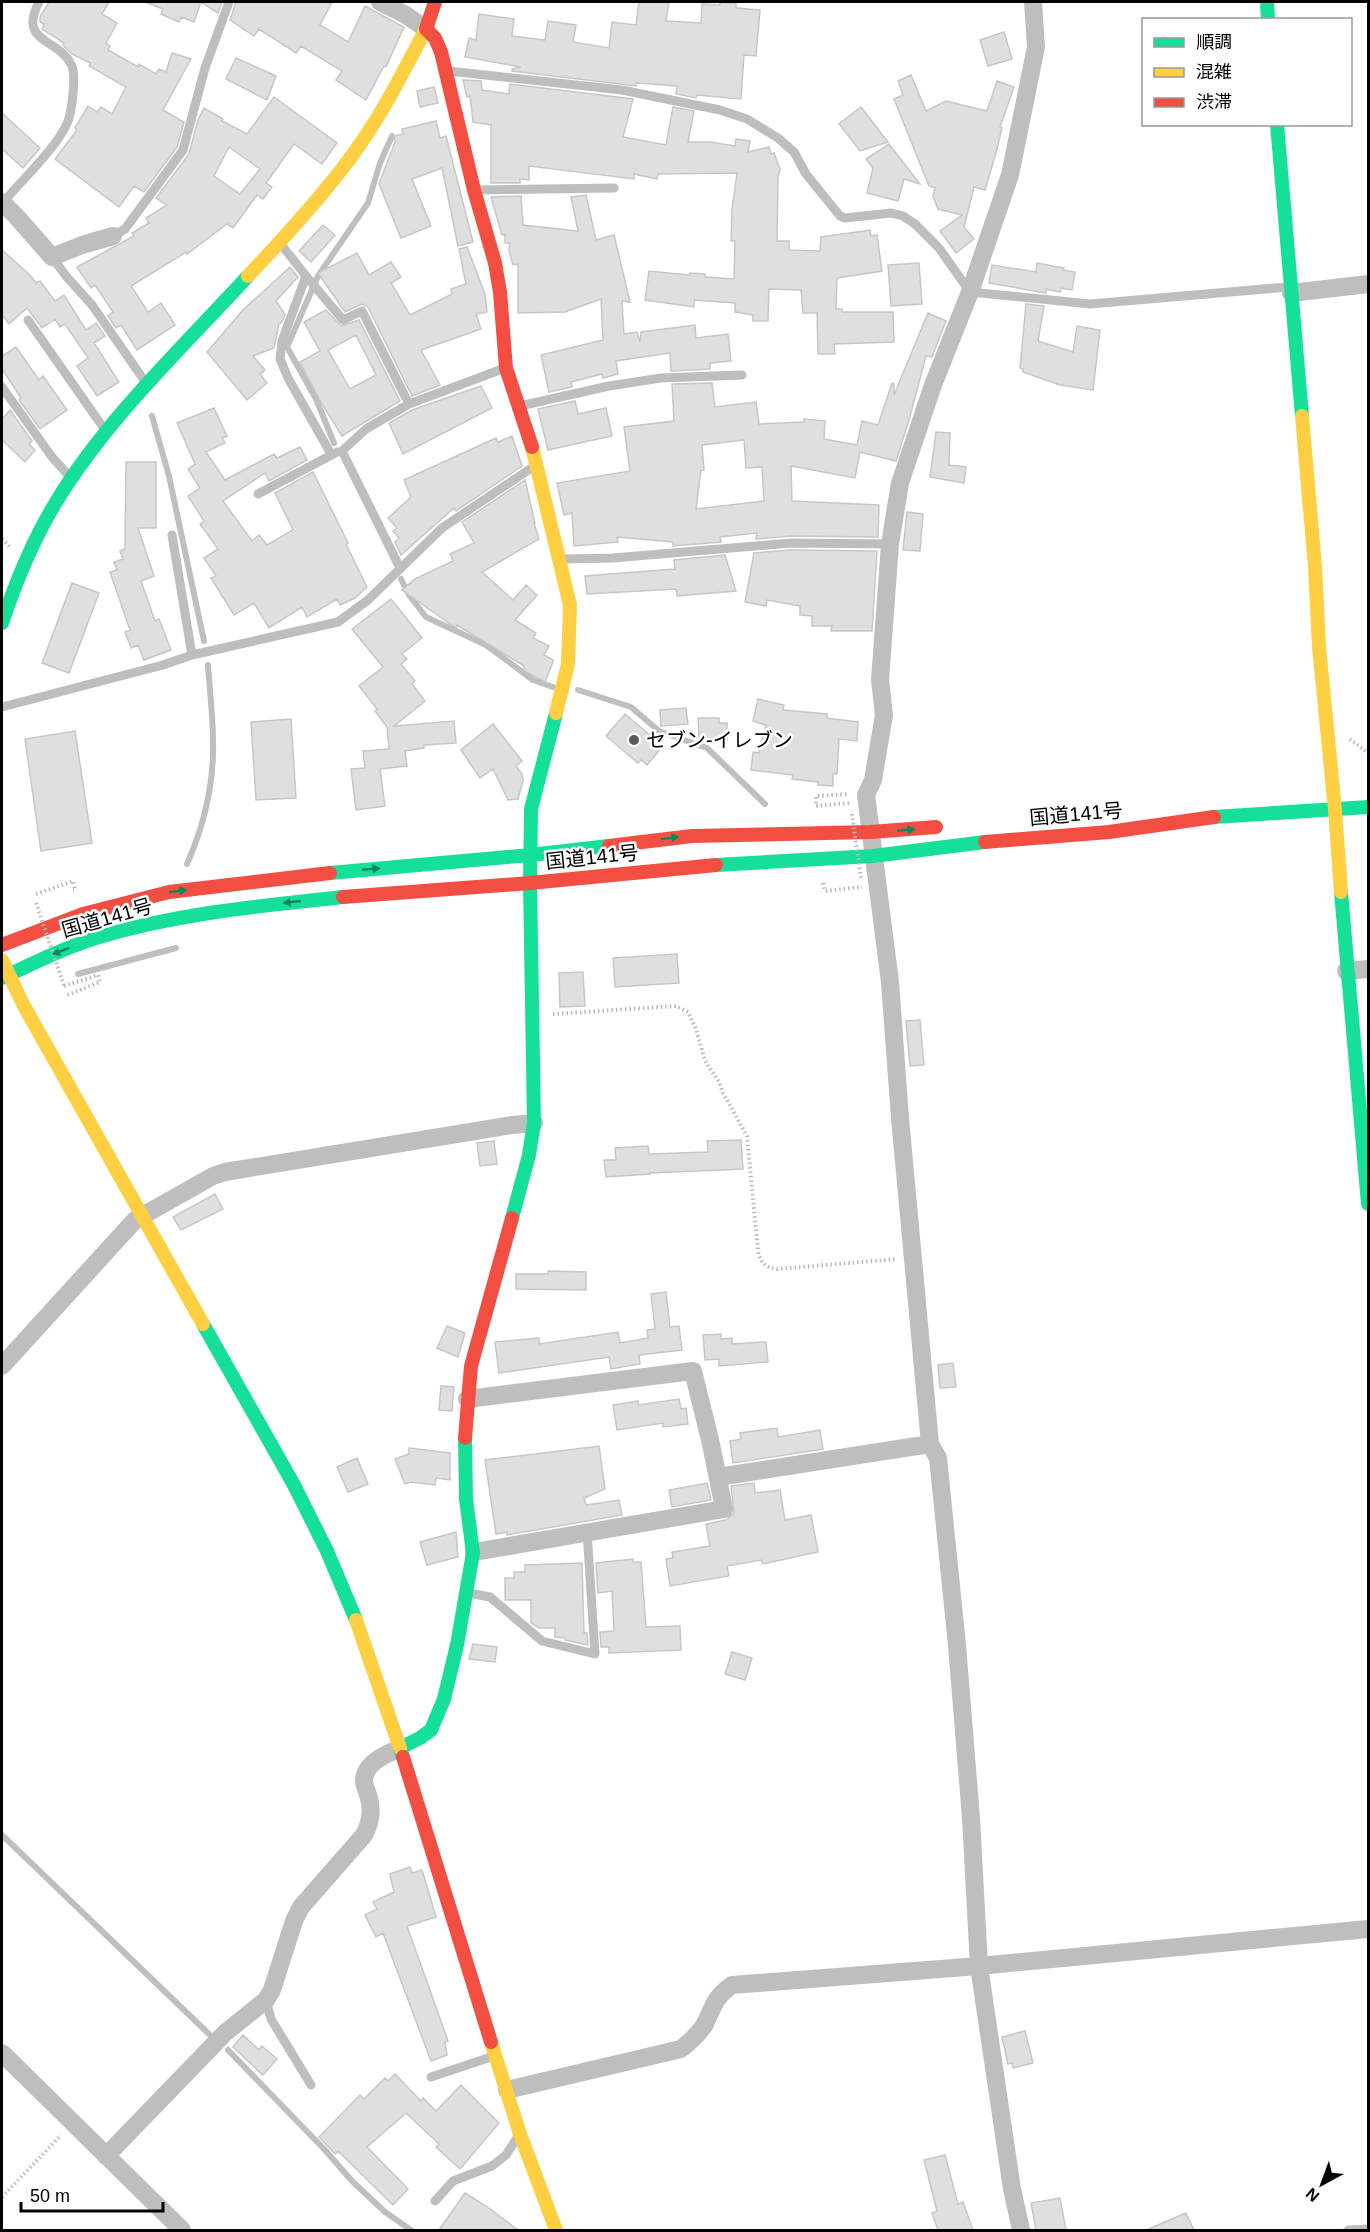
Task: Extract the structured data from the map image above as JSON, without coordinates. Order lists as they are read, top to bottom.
{
  "streets": {
    "main road": ["国道141号"]
  },
  "places": ["セブン-イレブン"],
  "legend": ["順調", "混雑", "渋滞"],
  "scale_bar": "50 m",
  "north": "bottom left"
}
